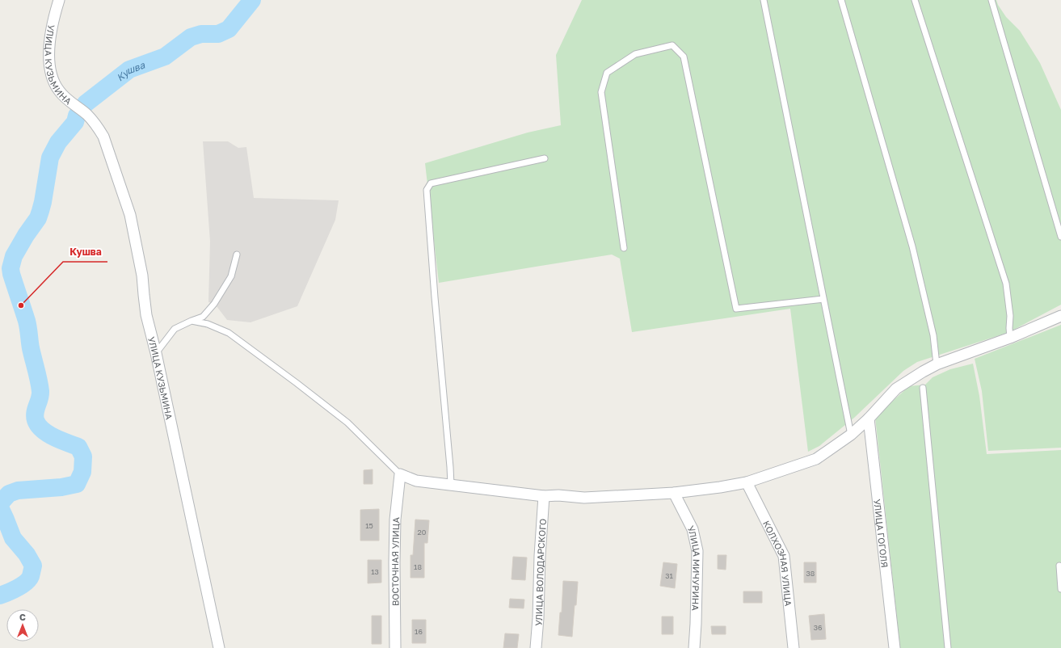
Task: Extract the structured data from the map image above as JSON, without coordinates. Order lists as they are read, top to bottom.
{
  "streets": {
    "street": [
      "УЛИЦА КУЗЬМИНА",
      "УЛИЦА ГОГОЛЯ",
      "ВОСТОЧНАЯ УЛИЦА",
      "КОЛХОЗНАЯ УЛИЦА",
      "УЛИЦА МИЧУРИНА",
      "УЛИЦА ВОЛОДАРСКОГО"
    ]
  },
  "water": ["Кушва"],
  "places": ["Кушва"],
  "house_numbers": [
    "15",
    "20",
    "18",
    "13",
    "38",
    "31",
    "36",
    "16"
  ],
  "north": "top"
}
